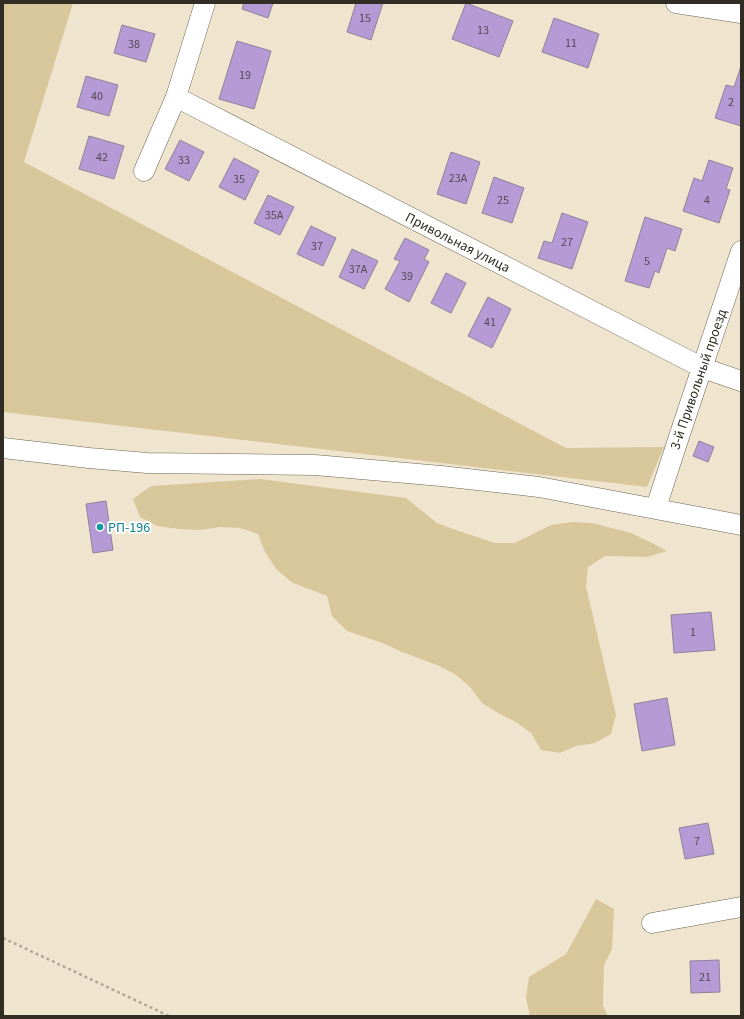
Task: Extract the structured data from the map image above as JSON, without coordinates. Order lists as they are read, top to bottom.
{
  "streets": {
    "street": ["Привольная улица", "3-й Привольный проезд"]
  },
  "crossings": [
    ["Привольная улица", "3-й Привольный проезд"]
  ],
  "places": ["РП-196"],
  "house_numbers": [
    "15",
    "13",
    "11",
    "38",
    "19",
    "40",
    "2",
    "42",
    "33",
    "23А",
    "35",
    "25",
    "4",
    "35А",
    "27",
    "37",
    "5",
    "37А",
    "39",
    "41",
    "1",
    "7",
    "21"
  ]
}
